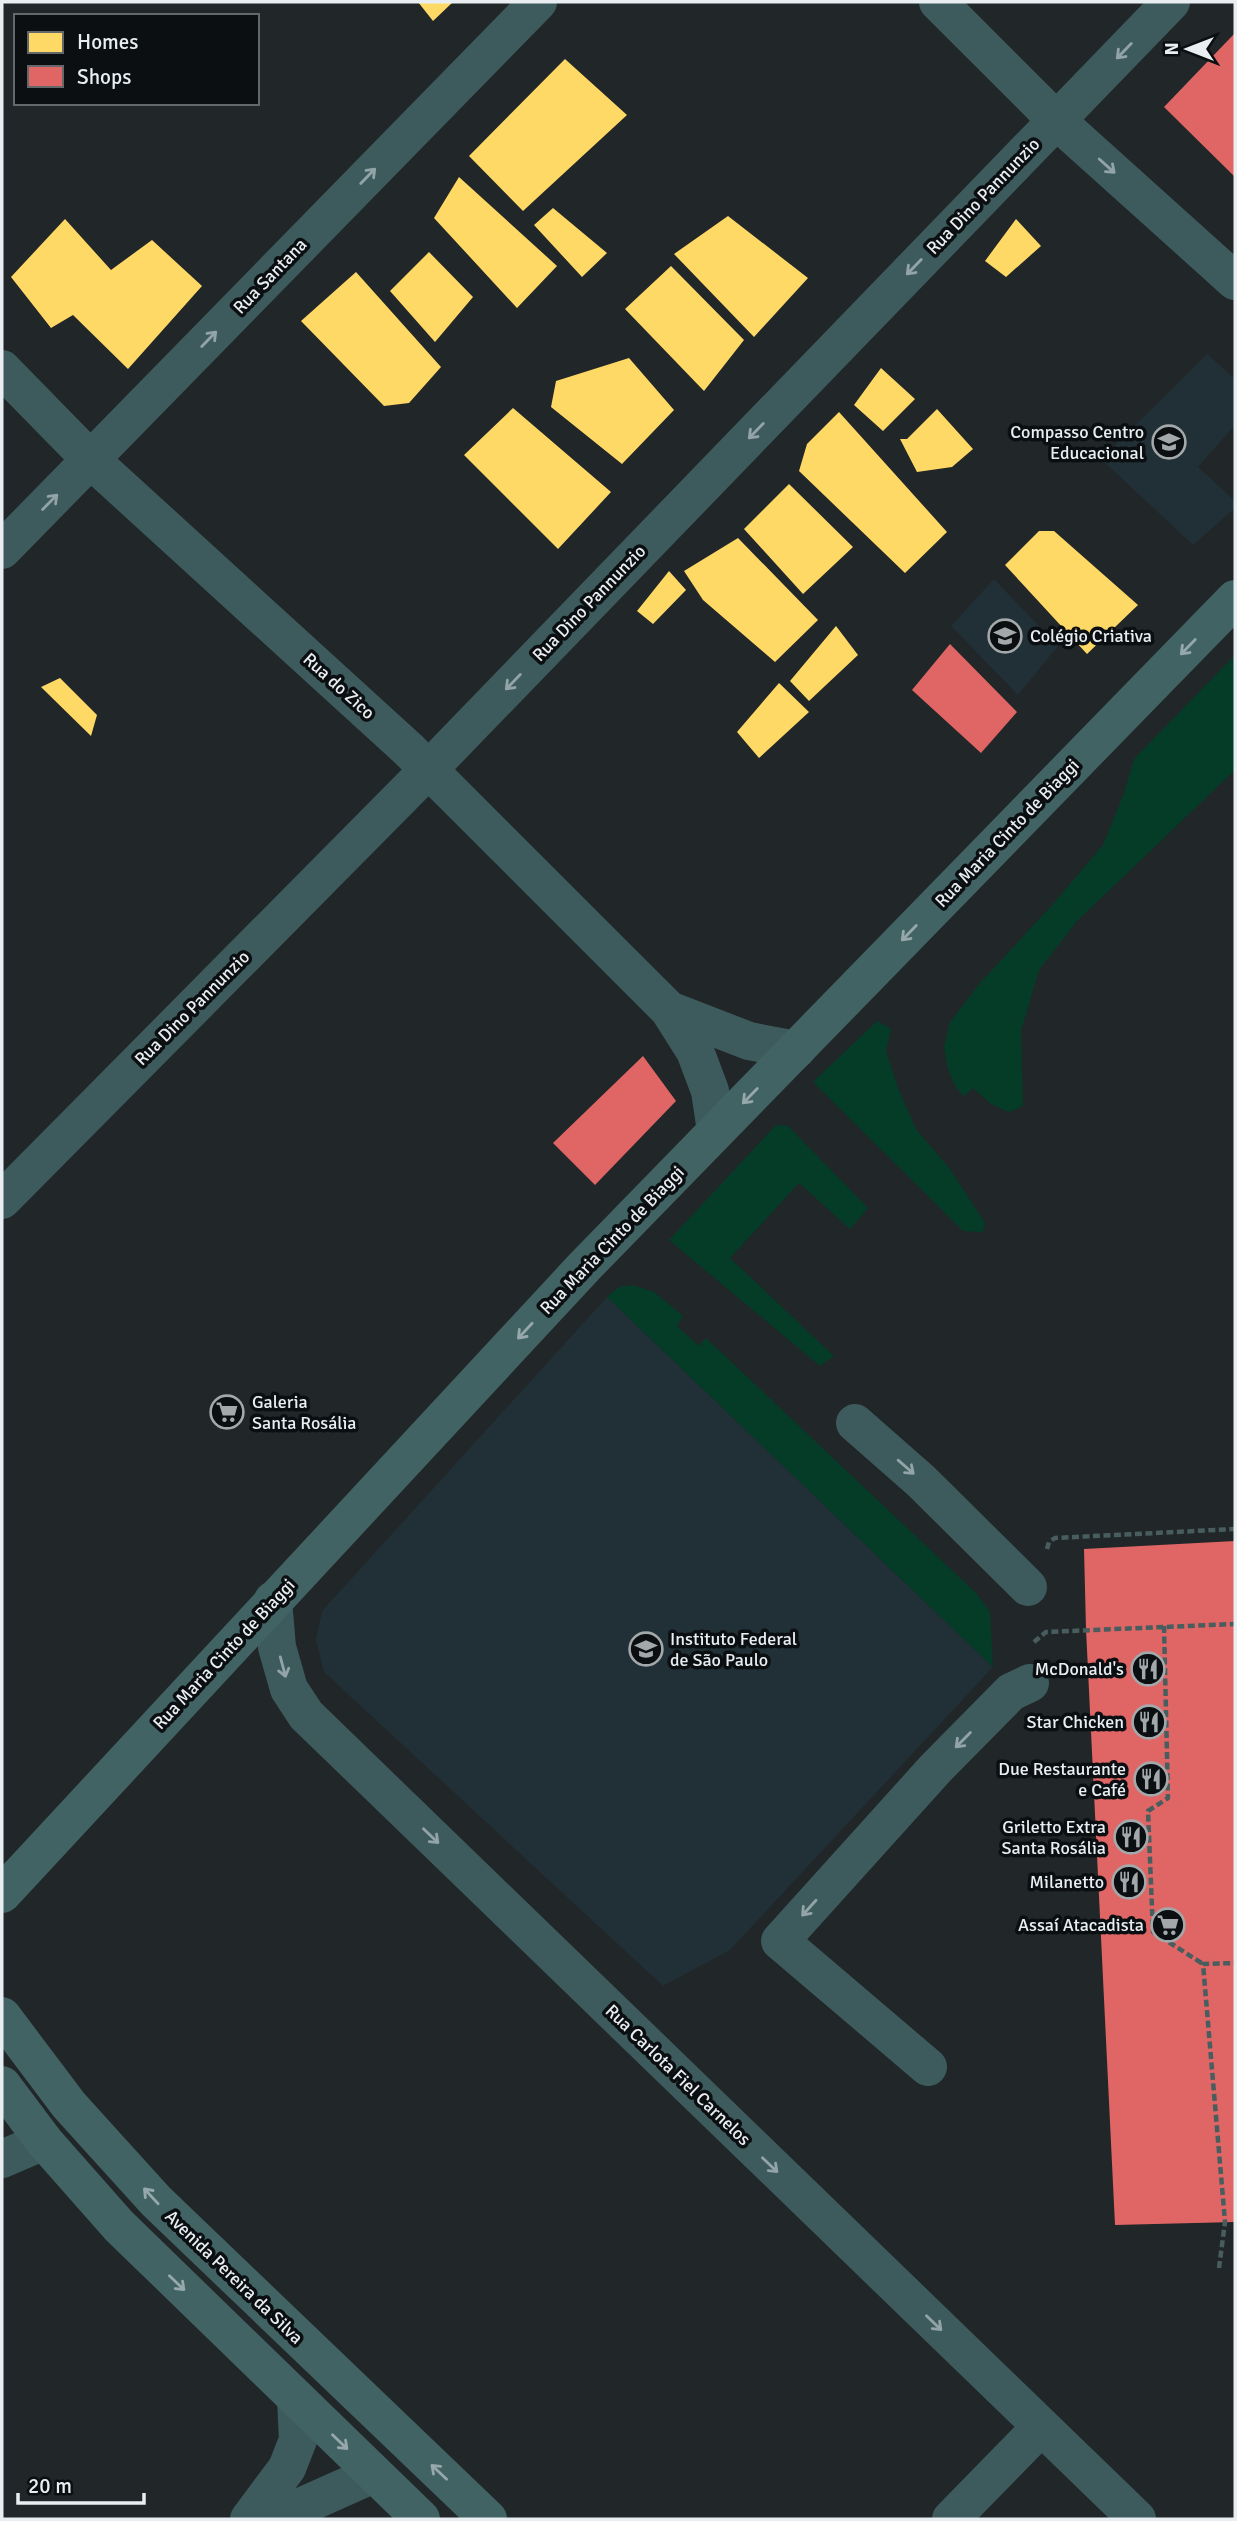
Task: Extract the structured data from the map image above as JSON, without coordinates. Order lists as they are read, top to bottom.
{
  "streets": {
    "main road": ["Rua Maria Cinto de Biaggi", "Avenida Pereira da Silva"],
    "street": [
      "Rua Dino Pannunzio",
      "Rua Santana",
      "Rua do Zico",
      "Rua Carlota Fiel Carnelos"
    ]
  },
  "crossings": [
    ["Rua Dino Pannunzio", "Rua do Zico"],
    ["Rua Santana", "Rua do Zico"],
    ["Rua do Zico", "Rua Maria Cinto de Biaggi"],
    ["Rua Maria Cinto de Biaggi", "Rua Carlota Fiel Carnelos"]
  ],
  "one_way": [
    "Rua Dino Pannunzio",
    "Rua Santana",
    "Rua Maria Cinto de Biaggi",
    "Rua Carlota Fiel Carnelos"
  ],
  "places": {
    "school or university": ["Compasso Centro Educacional", "Colégio Criativa", "Instituto Federal de São Paulo"],
    "supermarket": ["Galeria Santa Rosália", "Assaí Atacadista"],
    "restaurant": [
      "McDonald's",
      "Star Chicken",
      "Due Restaurante e Café",
      "Griletto Extra Santa Rosália",
      "Milanetto"
    ]
  },
  "legend": ["Homes", "Shops"],
  "scale_bar": "20 m",
  "north": "left"
}
